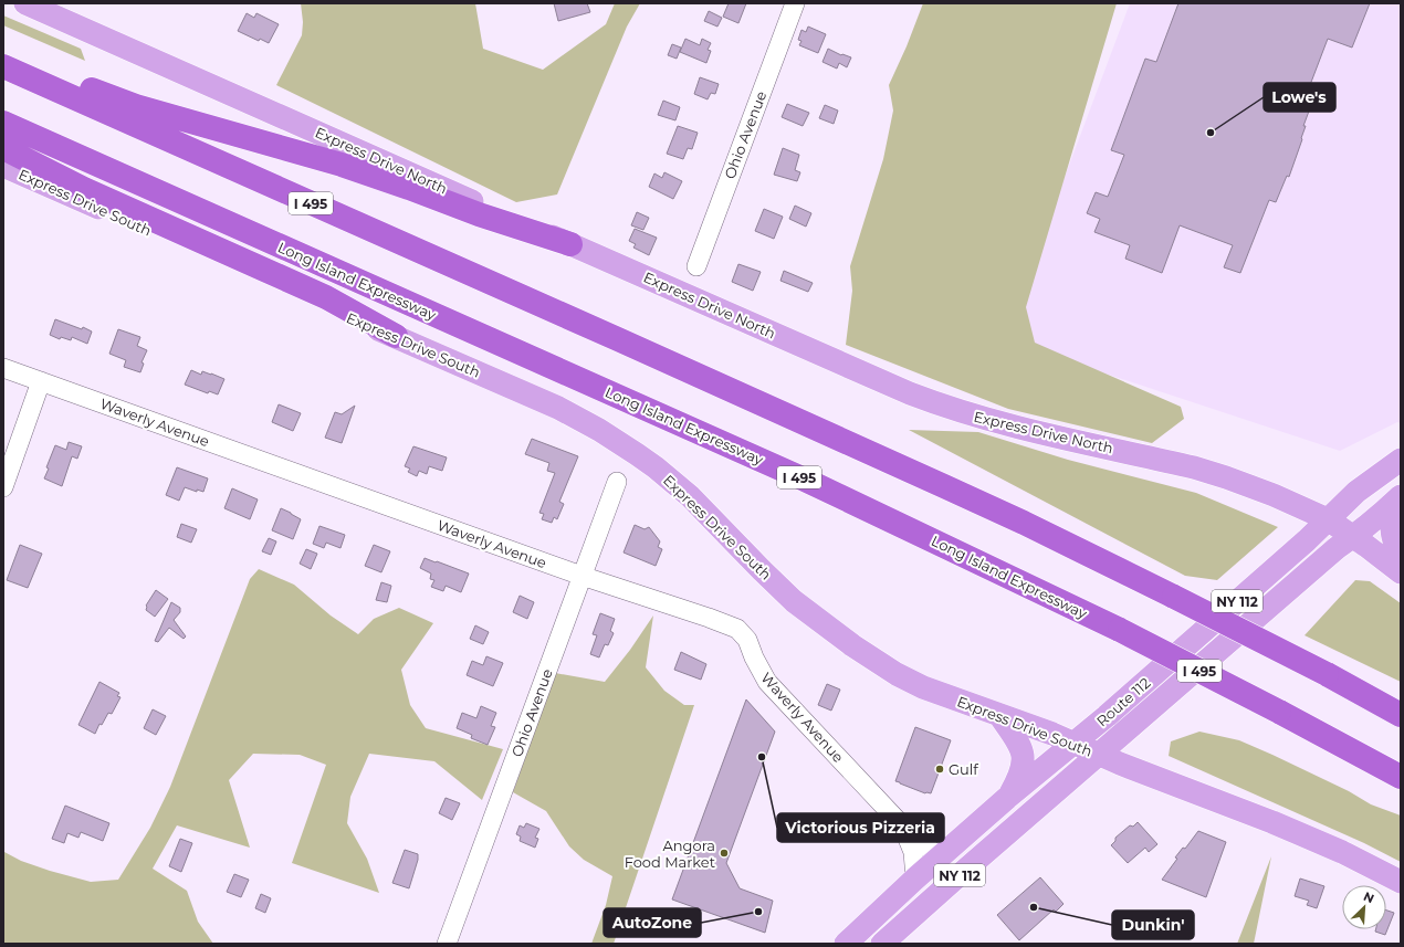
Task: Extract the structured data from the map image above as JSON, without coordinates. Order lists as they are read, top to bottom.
{
  "streets": {
    "highway": ["I 495", "Long Island Expressway"],
    "main road": [
      "Express Drive North",
      "Express Drive South",
      "NY 112",
      "Route 112"
    ],
    "street": ["Ohio Avenue", "Waverly Avenue"]
  },
  "crossings": [
    ["Ohio Avenue", "Waverly Avenue"],
    ["Express Drive North", "Route 112"],
    ["Express Drive South", "Route 112"],
    ["Waverly Avenue", "Route 112"]
  ],
  "places": [
    "Lowe's",
    "Victorious Pizzeria",
    "Gulf",
    "Angora Food Market",
    "Dunkin'",
    "AutoZone"
  ],
  "north": "top right"
}
